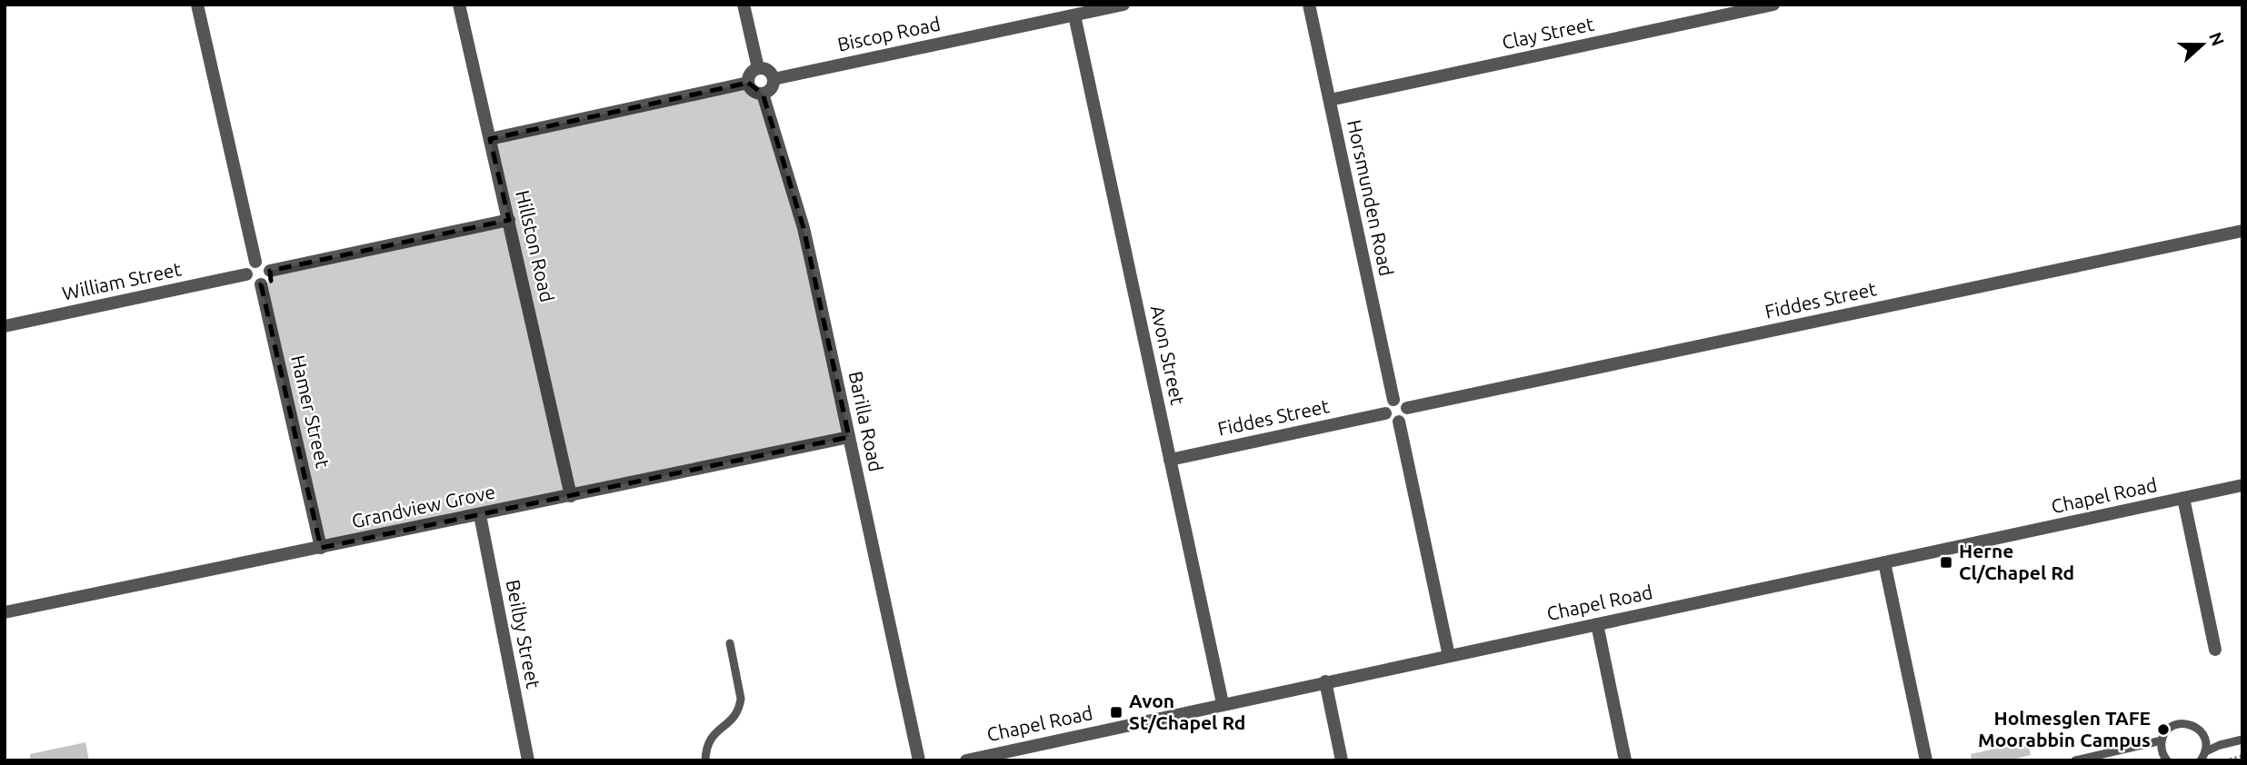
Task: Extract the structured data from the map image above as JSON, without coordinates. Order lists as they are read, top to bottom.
{
  "streets": {
    "street": [
      "Clay Street",
      "Biscop Road",
      "Horsmunden Road",
      "Hillston Road",
      "William Street",
      "Fiddes Street",
      "Avon Street",
      "Hamer Street",
      "Barilla Road",
      "Chapel Road",
      "Grandview Grove",
      "Beilby Street"
    ]
  },
  "crossings": [
    ["Clay Street", "Horsmunden Road"],
    ["Biscop Road", "Avon Street"],
    ["Biscop Road", "Barilla Road"],
    ["Horsmunden Road", "Fiddes Street"],
    ["Hillston Road", "Grandview Grove"],
    ["William Street", "Hamer Street"],
    ["Fiddes Street", "Avon Street"],
    ["Avon Street", "Chapel Road"],
    ["Hamer Street", "Grandview Grove"],
    ["Barilla Road", "Grandview Grove"],
    ["Grandview Grove", "Beilby Street"]
  ],
  "places": {
    "transit": ["Herne Cl/Chapel Rd", "Avon St/Chapel Rd"],
    "other": ["Holmesglen TAFE Moorabbin Campus"]
  },
  "north": "right"
}
